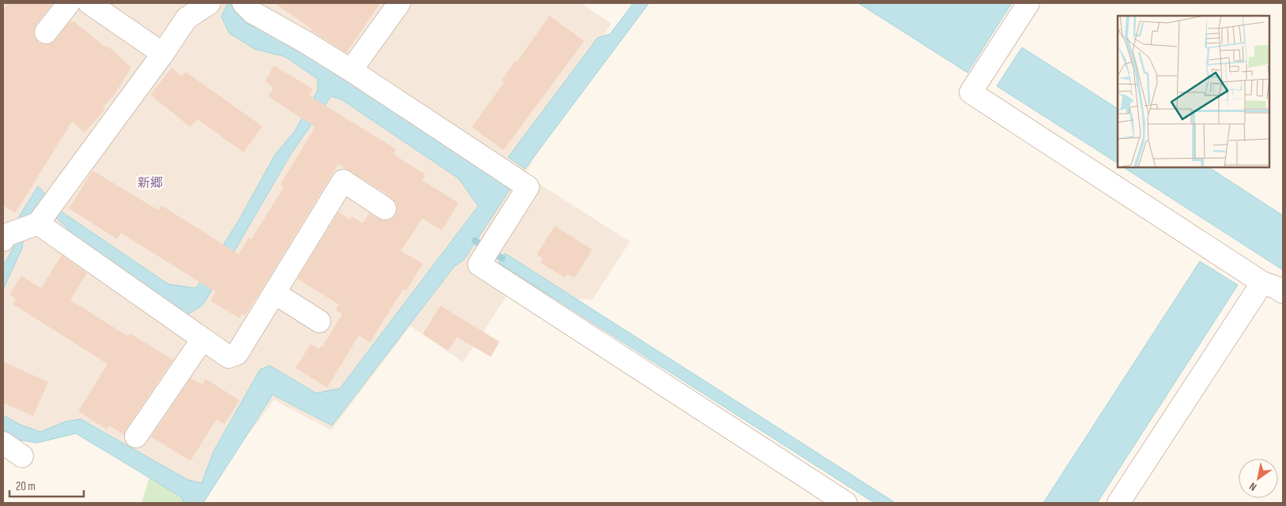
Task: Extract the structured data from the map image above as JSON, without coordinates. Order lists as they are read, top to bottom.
{
  "districts": ["新郷"],
  "scale_bar": "20 m",
  "north": "bottom left"
}
